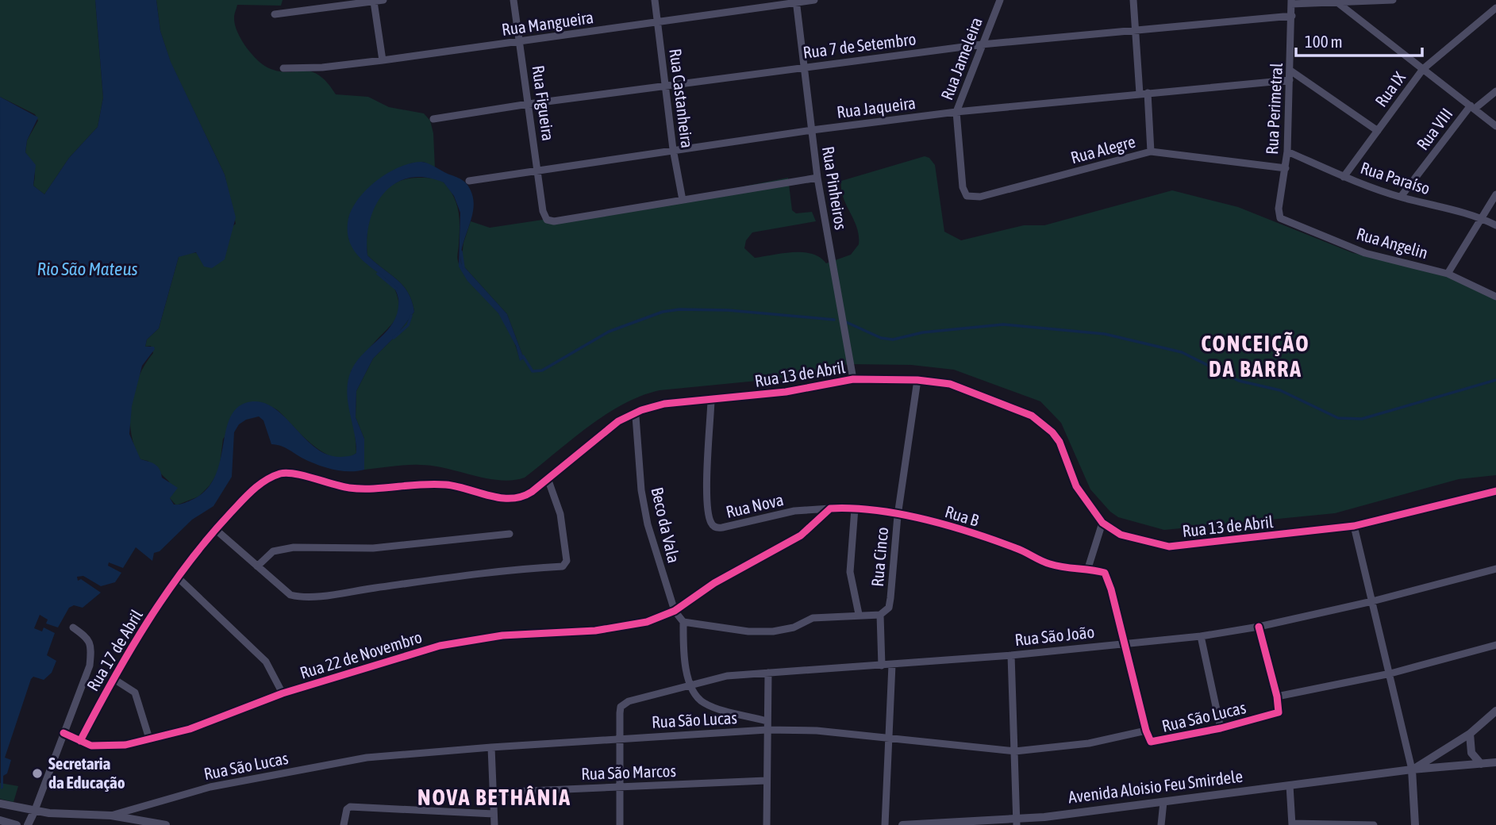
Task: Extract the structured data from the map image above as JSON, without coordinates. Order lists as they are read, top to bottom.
{
  "streets": {
    "street": [
      "Rua Mangueira",
      "Rua 7 de Setembro",
      "Rua Jameleira",
      "Rua IX",
      "Rua Castanheira",
      "Rua Figueira",
      "Rua Jaqueira",
      "Rua Perimetral",
      "Rua VIII",
      "Rua Alegre",
      "Rua Paraíso",
      "Rua Pinheiros",
      "Rua Angelin",
      "Rua 13 de Abril",
      "Rua Nova",
      "Rua B",
      "Beco da Vala",
      "Rua Cinco",
      "Rua São João",
      "Rua 17 de Abril",
      "Rua 22 de Novembro",
      "Rua São Lucas",
      "Rua São Marcos",
      "Avenida Aloisio Feu Smirdele"
    ]
  },
  "crossings": [
    ["Rua Mangueira", "Rua Castanheira"],
    ["Rua Mangueira", "Rua Figueira"],
    ["Rua Mangueira", "Rua Pinheiros"],
    ["Rua 7 de Setembro", "Rua Jameleira"],
    ["Rua 7 de Setembro", "Rua Castanheira"],
    ["Rua 7 de Setembro", "Rua Figueira"],
    ["Rua 7 de Setembro", "Rua Perimetral"],
    ["Rua 7 de Setembro", "Rua Pinheiros"],
    ["Rua Jameleira", "Rua Jaqueira"],
    ["Rua Jameleira", "Rua Alegre"],
    ["Rua IX", "Rua Paraíso"],
    ["Rua Castanheira", "Rua Figueira"],
    ["Rua Castanheira", "Rua Jaqueira"],
    ["Rua Figueira", "Rua Jaqueira"],
    ["Rua Jaqueira", "Rua Perimetral"],
    ["Rua Jaqueira", "Rua Pinheiros"],
    ["Rua Perimetral", "Rua Alegre"],
    ["Rua Perimetral", "Rua Paraíso"],
    ["Rua Perimetral", "Rua Angelin"],
    ["Rua VIII", "Rua Paraíso"],
    ["Rua Pinheiros", "Rua 13 de Abril"],
    ["Rua 13 de Abril", "Rua Nova"],
    ["Rua 13 de Abril", "Beco da Vala"],
    ["Rua 13 de Abril", "Rua Cinco"],
    ["Rua 13 de Abril", "Rua 17 de Abril"],
    ["Rua Nova", "Rua B"],
    ["Rua B", "Rua Cinco"],
    ["Beco da Vala", "Rua 22 de Novembro"],
    ["Rua Cinco", "Rua São João"],
    ["Rua São João", "Rua São Lucas"],
    ["Rua 17 de Abril", "Rua 22 de Novembro"]
  ],
  "districts": ["CONCEIÇÃO DA BARRA", "NOVA BETHÂNIA"],
  "water": ["Rio São Mateus"],
  "places": ["Secretaria da Educação"],
  "scale_bar": "100 m"
}
